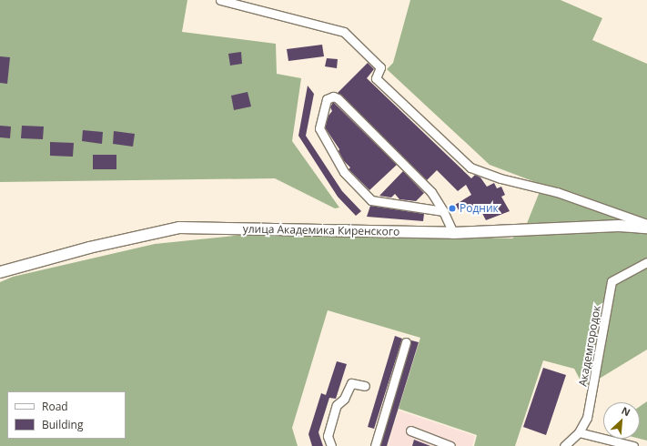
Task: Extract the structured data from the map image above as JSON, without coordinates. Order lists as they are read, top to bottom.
{
  "streets": {
    "main road": ["улица Академика Киренского"],
    "street": ["Академгородок"]
  },
  "places": ["Родник"],
  "legend": ["Road", "Building"],
  "north": "top right"
}
